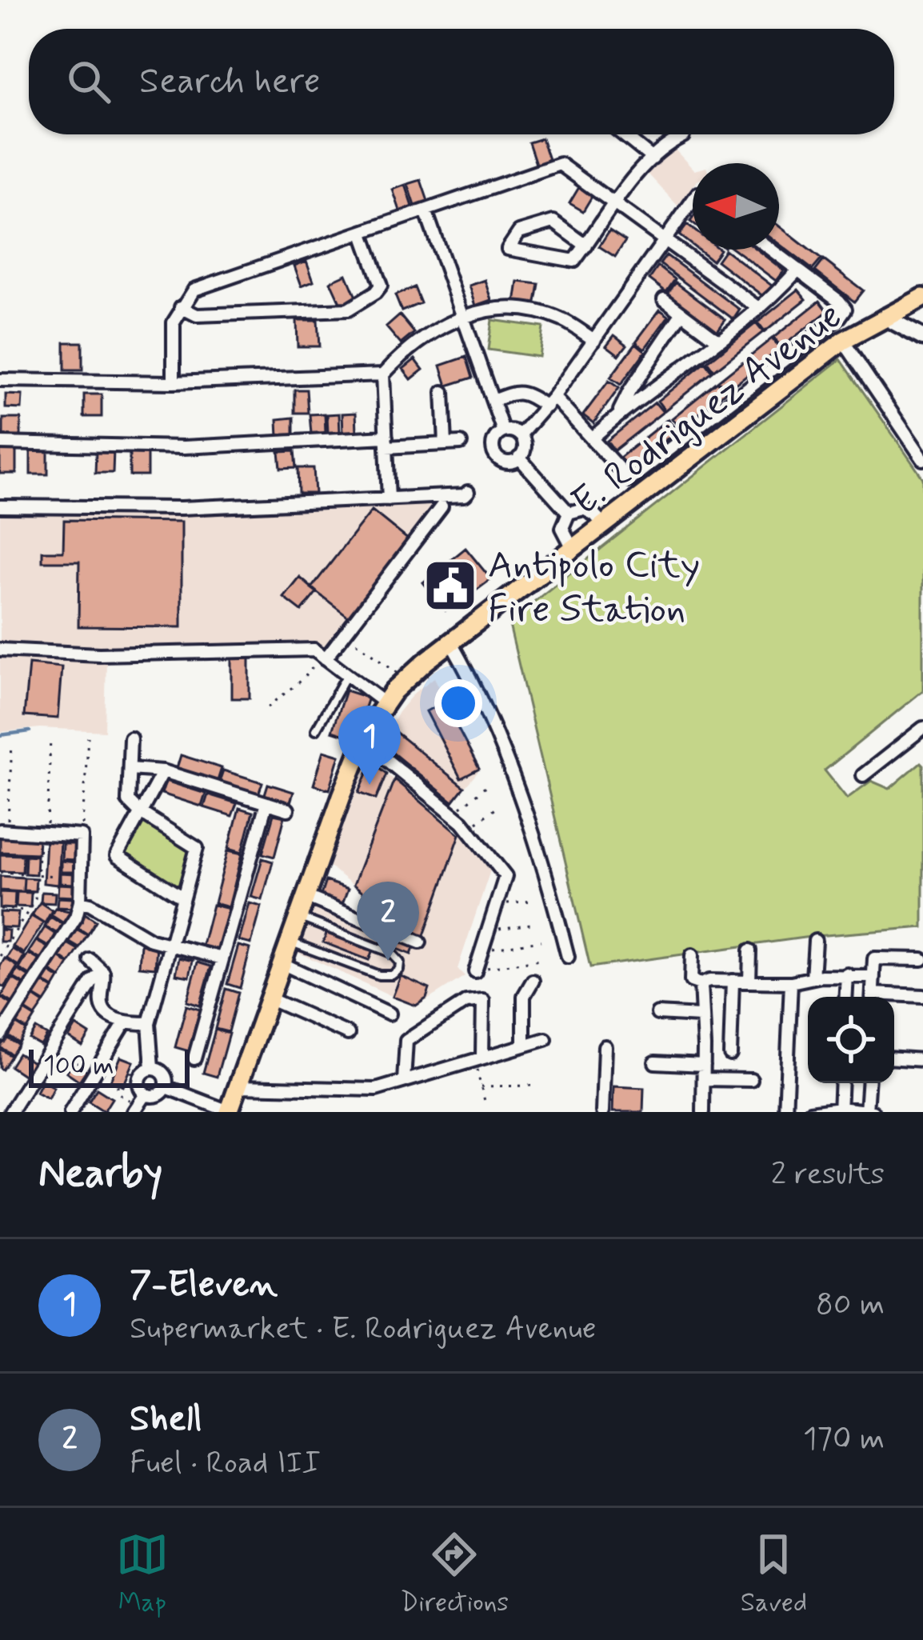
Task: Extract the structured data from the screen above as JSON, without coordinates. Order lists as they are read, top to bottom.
{
  "streets": {
    "main road": ["E. Rodriguez Avenue"]
  },
  "places": {
    "public building": ["Antipolo City Fire Station"]
  },
  "scale_bar": "100 m",
  "north": "left",
  "page": {
    "search": "Search here",
    "pins": ["1", "2"],
    "scale": "100 m",
    "heading": ["Nearby", "2 results"],
    "list": [
      {
        "mark": "1",
        "name": "7-Eleven",
        "note": "Supermarket · E. Rodriguez Avenue",
        "value": "80 m"
      },
      {
        "mark": "2",
        "name": "Shell",
        "note": "Fuel · Road III",
        "value": "170 m"
      }
    ],
    "nav": ["Map", "Directions", "Saved"]
  }
}
